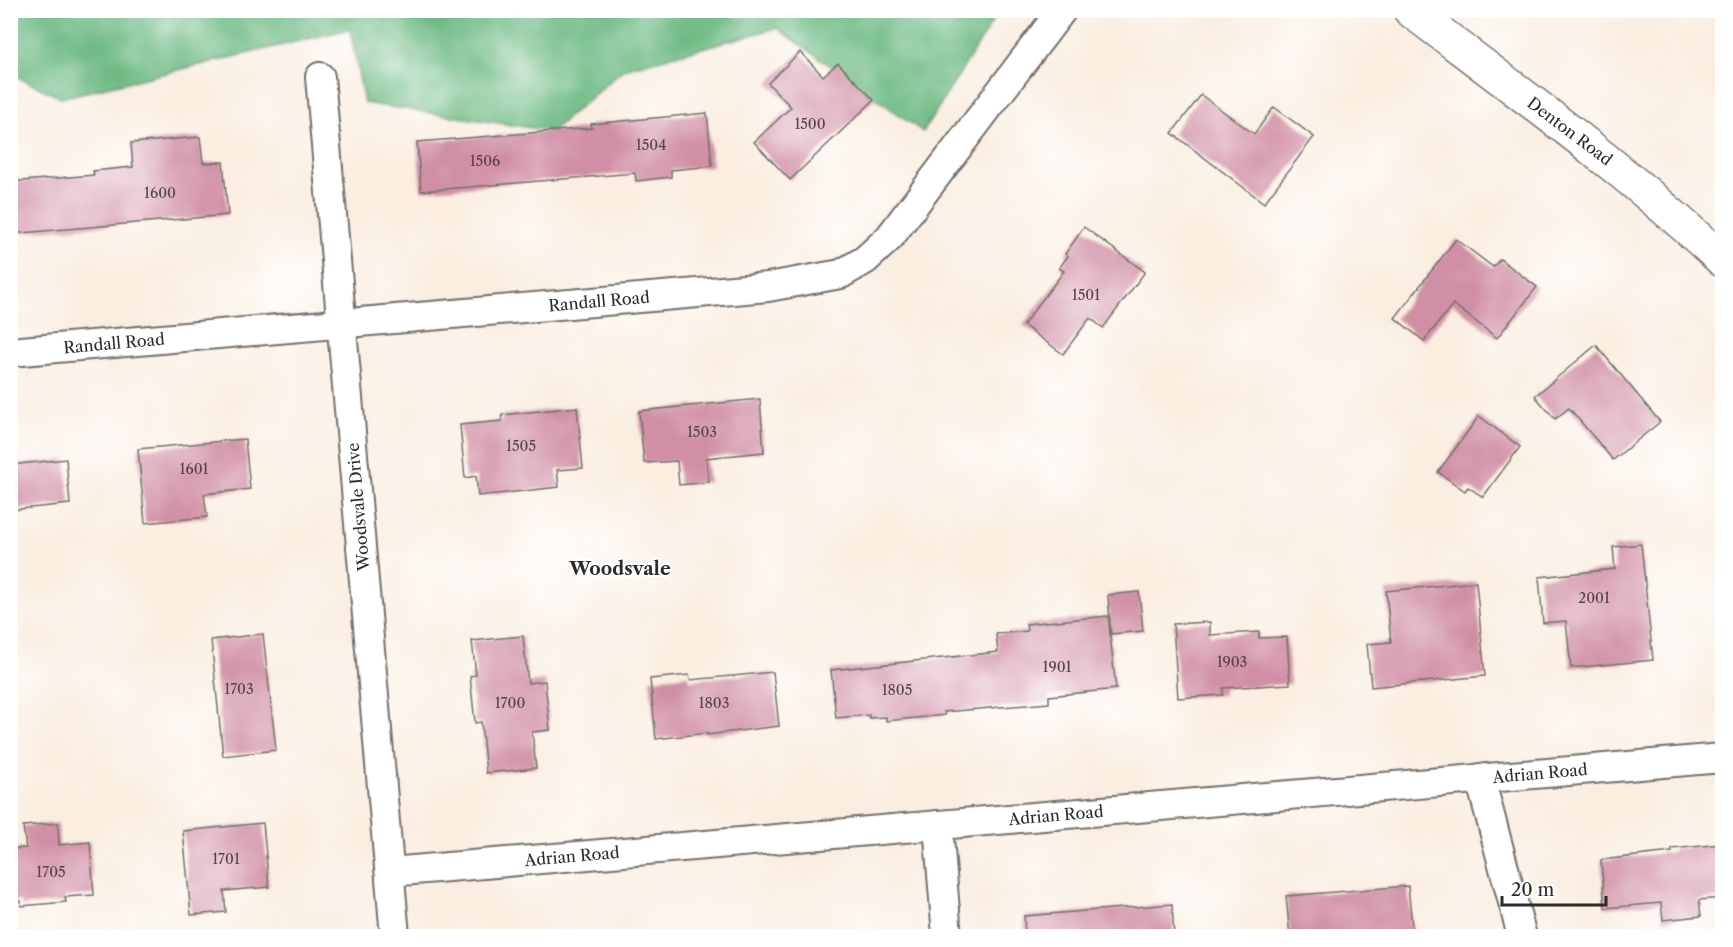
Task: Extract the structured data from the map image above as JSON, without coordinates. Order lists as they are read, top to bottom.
{
  "streets": {
    "street": [
      "Denton Road",
      "Randall Road",
      "Woodsvale Drive",
      "Adrian Road"
    ]
  },
  "crossings": [
    ["Randall Road", "Woodsvale Drive"],
    ["Woodsvale Drive", "Adrian Road"]
  ],
  "districts": ["Woodsvale"],
  "house_numbers": [
    "1500",
    "1504",
    "1506",
    "1600",
    "1501",
    "1503",
    "1505",
    "1601",
    "2001",
    "1903",
    "1901",
    "1703",
    "1805",
    "1700",
    "1803",
    "1701",
    "1705"
  ],
  "scale_bar": "20 m"
}
